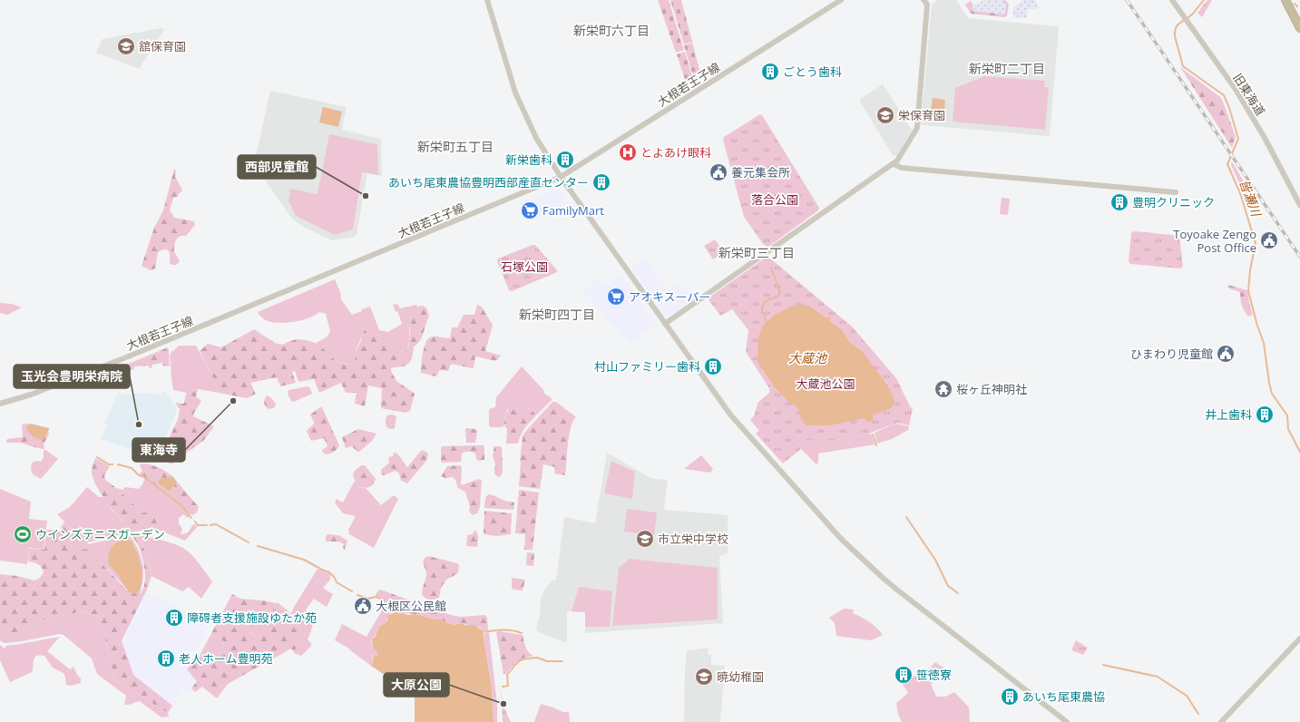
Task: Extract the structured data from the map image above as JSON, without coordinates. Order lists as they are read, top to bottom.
{
  "streets": {
    "street": ["大根若王子線", "旧東海道"]
  },
  "districts": [
    "新栄町六丁目",
    "新栄町二丁目",
    "新栄町五丁目",
    "新栄町三丁目",
    "新栄町四丁目"
  ],
  "water": ["皆瀬川", "大蔵池"],
  "parks": ["落合公園", "石塚公園", "大蔵池公園"],
  "places": {
    "school or university": [
      "舘保育園",
      "栄保育園",
      "市立栄中学校",
      "暁幼稚園"
    ],
    "building": [
      "ごとう歯科",
      "新栄歯科",
      "あいち尾東農協豊明西部産直センター",
      "豊明クリニック",
      "村山ファミリー歯科",
      "井上歯科",
      "障碍者支援施設ゆたか苑",
      "老人ホーム豊明苑",
      "笹徳寮",
      "あいち尾東農協"
    ],
    "hospital": ["とよあけ眼科"],
    "public building": [
      "養元集会所",
      "Toyoake Zengo Post Office",
      "ひまわり児童館",
      "大根区公民館"
    ],
    "other": [
      "西部児童館",
      "東海寺",
      "玉光会豊明栄病院",
      "大原公園"
    ],
    "supermarket": ["FamilyMart", "アオキスーパー"],
    "temple": ["桜ヶ丘神明社"],
    "sports": ["ウインズテニスガーデン"]
  }
}
